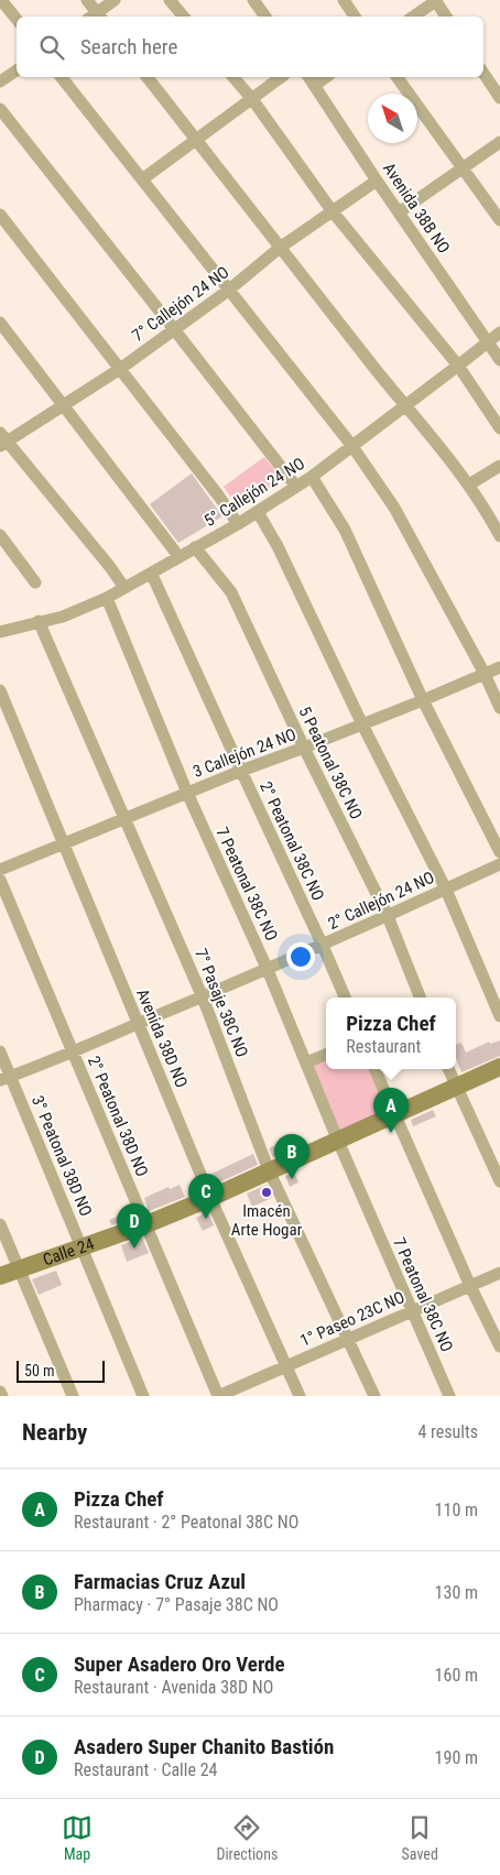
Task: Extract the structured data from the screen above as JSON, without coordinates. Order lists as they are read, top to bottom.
{
  "streets": {
    "street": [
      "Avenida 38B NO",
      "7° Callejón 24 NO",
      "5° Callejón 24 NO",
      "3 Callejón 24 NO",
      "5 Peatonal 38C NO",
      "2° Peatonal 38C NO",
      "7 Peatonal 38C NO",
      "2° Callejón 24 NO",
      "7° Pasaje 38C NO",
      "Avenida 38D NO",
      "2° Peatonal 38D NO",
      "3° Peatonal 38D NO",
      "Calle 24",
      "1° Paseo 23C NO"
    ]
  },
  "crossings": [
    ["Avenida 38B NO", "7° Callejón 24 NO"],
    ["Avenida 38B NO", "5° Callejón 24 NO"],
    ["5° Callejón 24 NO", "5 Peatonal 38C NO"],
    ["5° Callejón 24 NO", "2° Peatonal 38C NO"],
    ["5° Callejón 24 NO", "7 Peatonal 38C NO"],
    ["5° Callejón 24 NO", "7° Pasaje 38C NO"],
    ["3 Callejón 24 NO", "5 Peatonal 38C NO"],
    ["3 Callejón 24 NO", "2° Peatonal 38C NO"],
    ["3 Callejón 24 NO", "7 Peatonal 38C NO"],
    ["3 Callejón 24 NO", "7° Pasaje 38C NO"],
    ["3 Callejón 24 NO", "Avenida 38D NO"],
    ["5 Peatonal 38C NO", "2° Callejón 24 NO"],
    ["2° Peatonal 38C NO", "2° Callejón 24 NO"],
    ["7 Peatonal 38C NO", "2° Callejón 24 NO"],
    ["7 Peatonal 38C NO", "Calle 24"],
    ["7 Peatonal 38C NO", "1° Paseo 23C NO"],
    ["2° Callejón 24 NO", "7° Pasaje 38C NO"],
    ["2° Callejón 24 NO", "Avenida 38D NO"],
    ["2° Callejón 24 NO", "2° Peatonal 38D NO"],
    ["2° Callejón 24 NO", "3° Peatonal 38D NO"],
    ["7° Pasaje 38C NO", "Calle 24"],
    ["7° Pasaje 38C NO", "1° Paseo 23C NO"],
    ["Avenida 38D NO", "Calle 24"],
    ["Avenida 38D NO", "1° Paseo 23C NO"],
    ["2° Peatonal 38D NO", "Calle 24"],
    ["2° Peatonal 38D NO", "1° Paseo 23C NO"],
    ["3° Peatonal 38D NO", "Calle 24"]
  ],
  "places": ["Imacén Arte Hogar"],
  "scale_bar": "50 m",
  "north": "top left",
  "page": {
    "search": "Search here",
    "popup": ["Pizza Chef", "Restaurant"],
    "pins": [
      "A",
      "B",
      "C",
      "D"
    ],
    "scale": "50 m",
    "heading": ["Nearby", "4 results"],
    "list": [
      {
        "mark": "A",
        "name": "Pizza Chef",
        "note": "Restaurant · 2° Peatonal 38C NO",
        "value": "110 m"
      },
      {
        "mark": "B",
        "name": "Farmacias Cruz Azul",
        "note": "Pharmacy · 7° Pasaje 38C NO",
        "value": "130 m"
      },
      {
        "mark": "C",
        "name": "Super Asadero Oro Verde",
        "note": "Restaurant · Avenida 38D NO",
        "value": "160 m"
      },
      {
        "mark": "D",
        "name": "Asadero Super Chanito Bastión",
        "note": "Restaurant · Calle 24",
        "value": "190 m"
      }
    ],
    "nav": ["Map", "Directions", "Saved"]
  }
}
